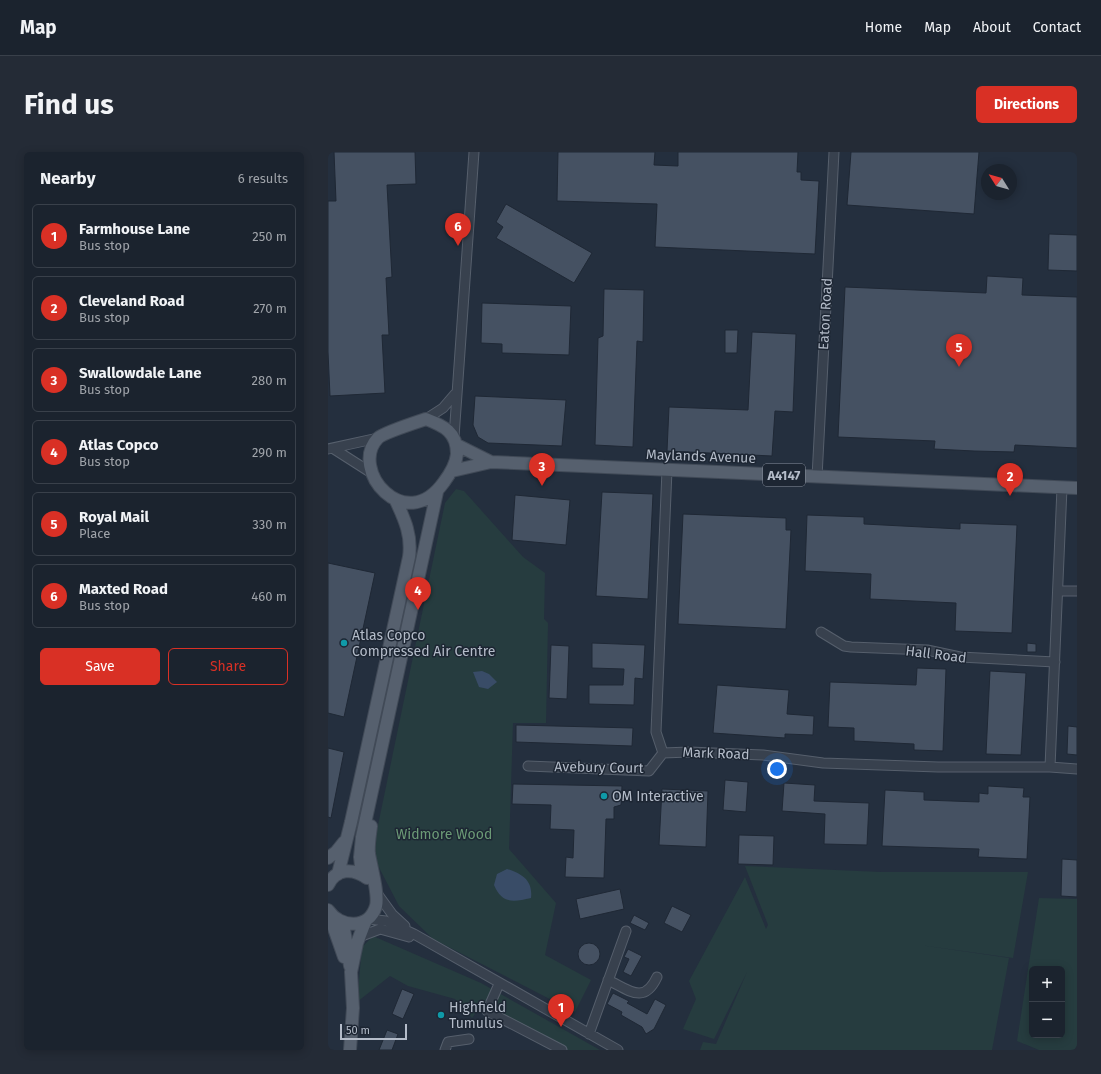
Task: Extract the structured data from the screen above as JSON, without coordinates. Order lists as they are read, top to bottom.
{
  "streets": {
    "main road": ["Maylands Avenue", "A4147"],
    "street": [
      "Eaton Road",
      "Hall Road",
      "Mark Road",
      "Avebury Court"
    ]
  },
  "crossings": [
    ["Eaton Road", "Maylands Avenue"],
    ["Maylands Avenue", "Mark Road"],
    ["Mark Road", "Avebury Court"]
  ],
  "parks": ["Widmore Wood"],
  "places": ["Atlas Copco Compressed Air Centre", "OM Interactive", "Highfield Tumulus"],
  "scale_bar": "50 m",
  "north": "top left",
  "page": {
    "header": "Map",
    "nav": [
      "Home",
      "Map",
      "About",
      "Contact"
    ],
    "buttons": [
      "Directions",
      ["Save", "Share"]
    ],
    "title": "Find us",
    "heading": ["Nearby", "6 results"],
    "list": [
      {
        "mark": "1",
        "name": "Farmhouse Lane",
        "note": "Bus stop",
        "value": "250 m"
      },
      {
        "mark": "2",
        "name": "Cleveland Road",
        "note": "Bus stop",
        "value": "270 m"
      },
      {
        "mark": "3",
        "name": "Swallowdale Lane",
        "note": "Bus stop",
        "value": "280 m"
      },
      {
        "mark": "4",
        "name": "Atlas Copco",
        "note": "Bus stop",
        "value": "290 m"
      },
      {
        "mark": "5",
        "name": "Royal Mail",
        "note": "Place",
        "value": "330 m"
      },
      {
        "mark": "6",
        "name": "Maxted Road",
        "note": "Bus stop",
        "value": "460 m"
      }
    ],
    "pins": [
      "6",
      "5",
      "3",
      "2",
      "4",
      "1"
    ],
    "map_buttons": ["+", "−"],
    "scale": "50 m"
  }
}
